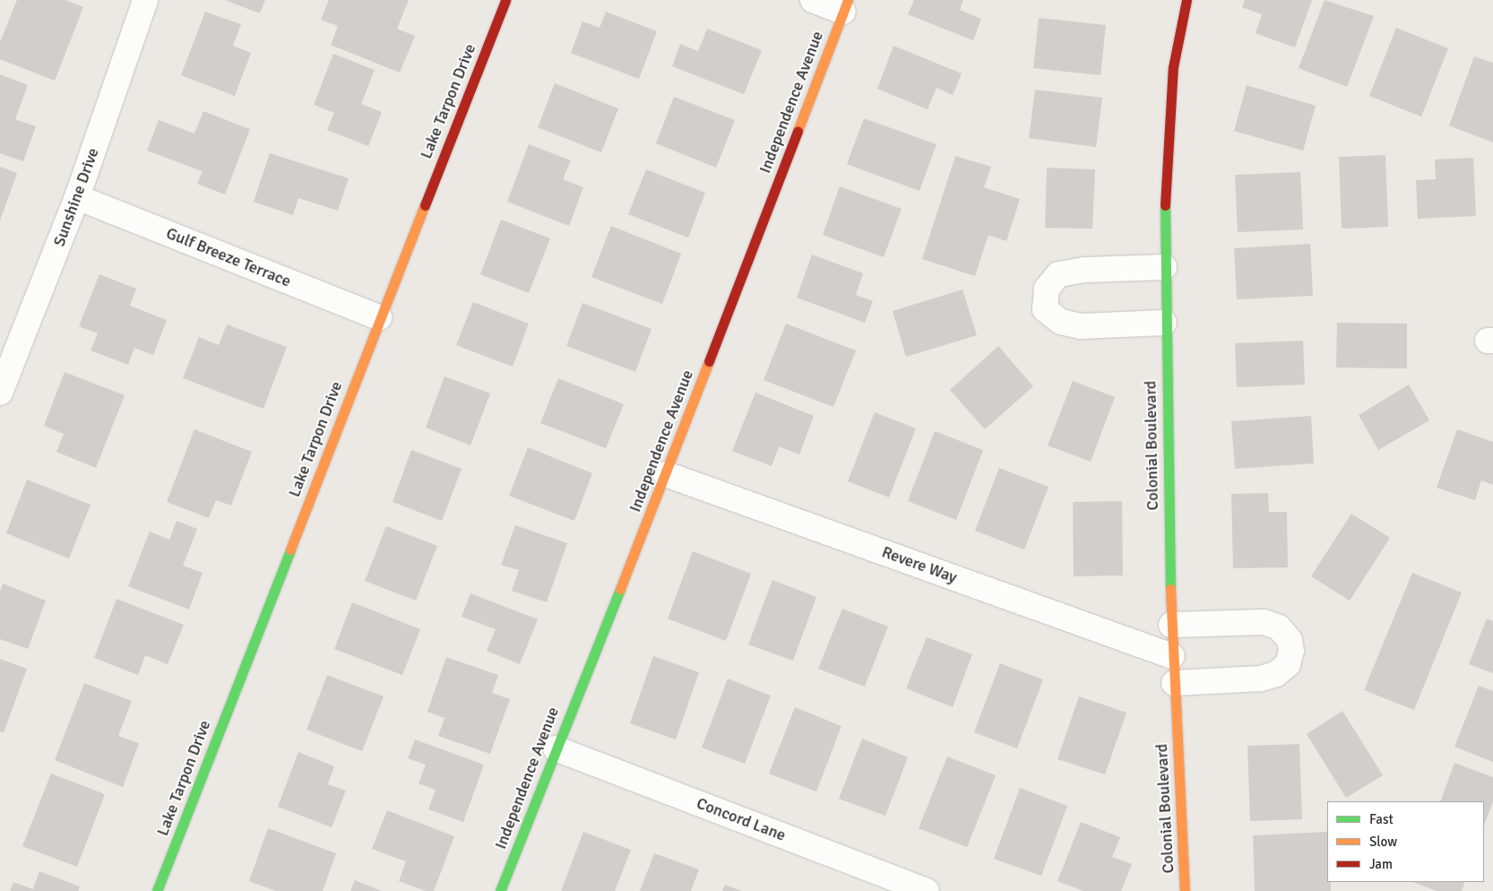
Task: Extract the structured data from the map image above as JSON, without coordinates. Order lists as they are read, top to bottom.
{
  "streets": {
    "street": [
      "Lake Tarpon Drive",
      "Independence Avenue",
      "Sunshine Drive",
      "Gulf Breeze Terrace",
      "Colonial Boulevard",
      "Revere Way",
      "Concord Lane"
    ]
  },
  "crossings": [
    ["Lake Tarpon Drive", "Gulf Breeze Terrace"],
    ["Independence Avenue", "Revere Way"],
    ["Independence Avenue", "Concord Lane"],
    ["Sunshine Drive", "Gulf Breeze Terrace"],
    ["Colonial Boulevard", "Revere Way"]
  ],
  "legend": ["Fast", "Slow", "Jam"]
}
